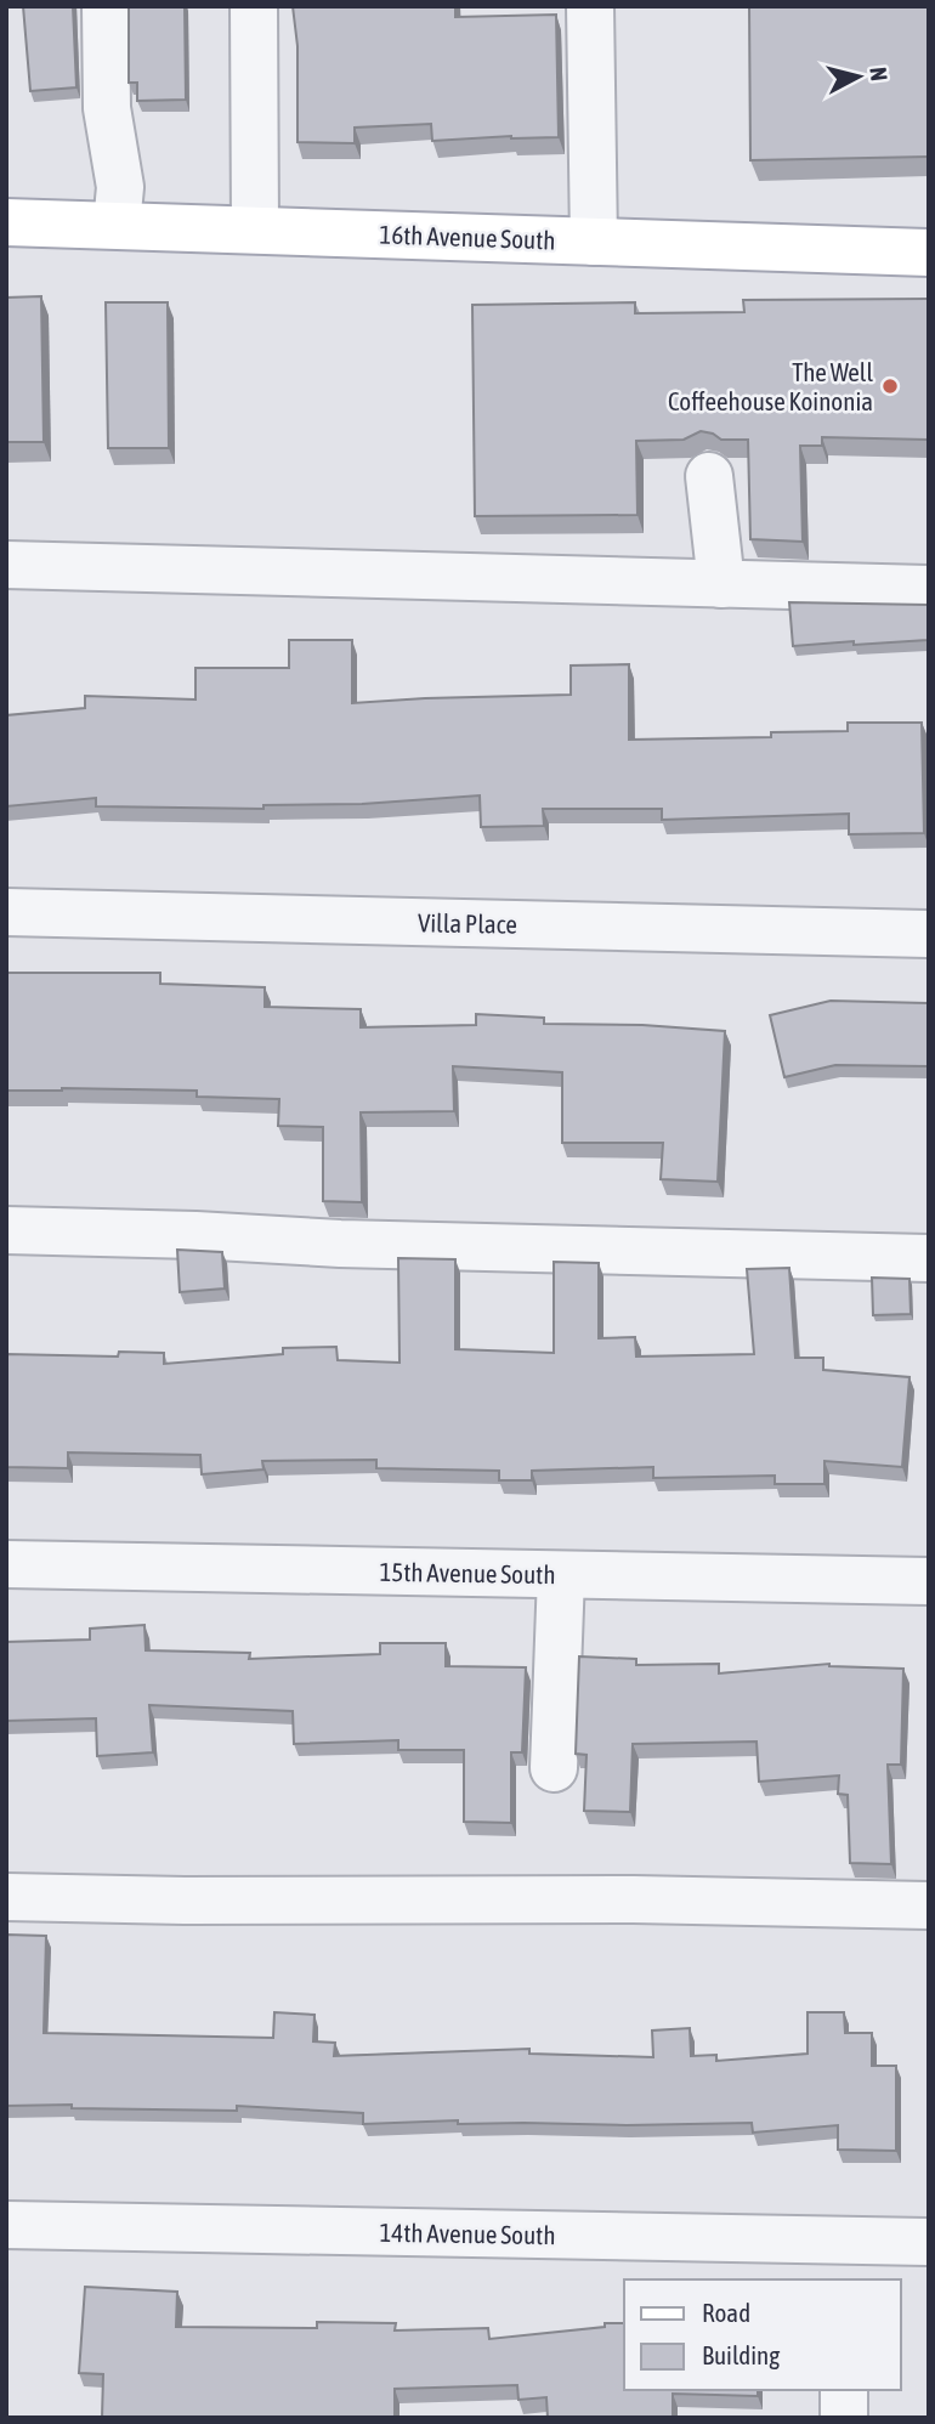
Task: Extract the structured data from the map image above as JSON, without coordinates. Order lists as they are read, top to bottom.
{
  "streets": {
    "main road": ["16th Avenue South"],
    "street": ["Villa Place", "15th Avenue South", "14th Avenue South"]
  },
  "places": ["The Well Coffeehouse Koinonia"],
  "legend": ["Road", "Building"],
  "north": "right"
}
